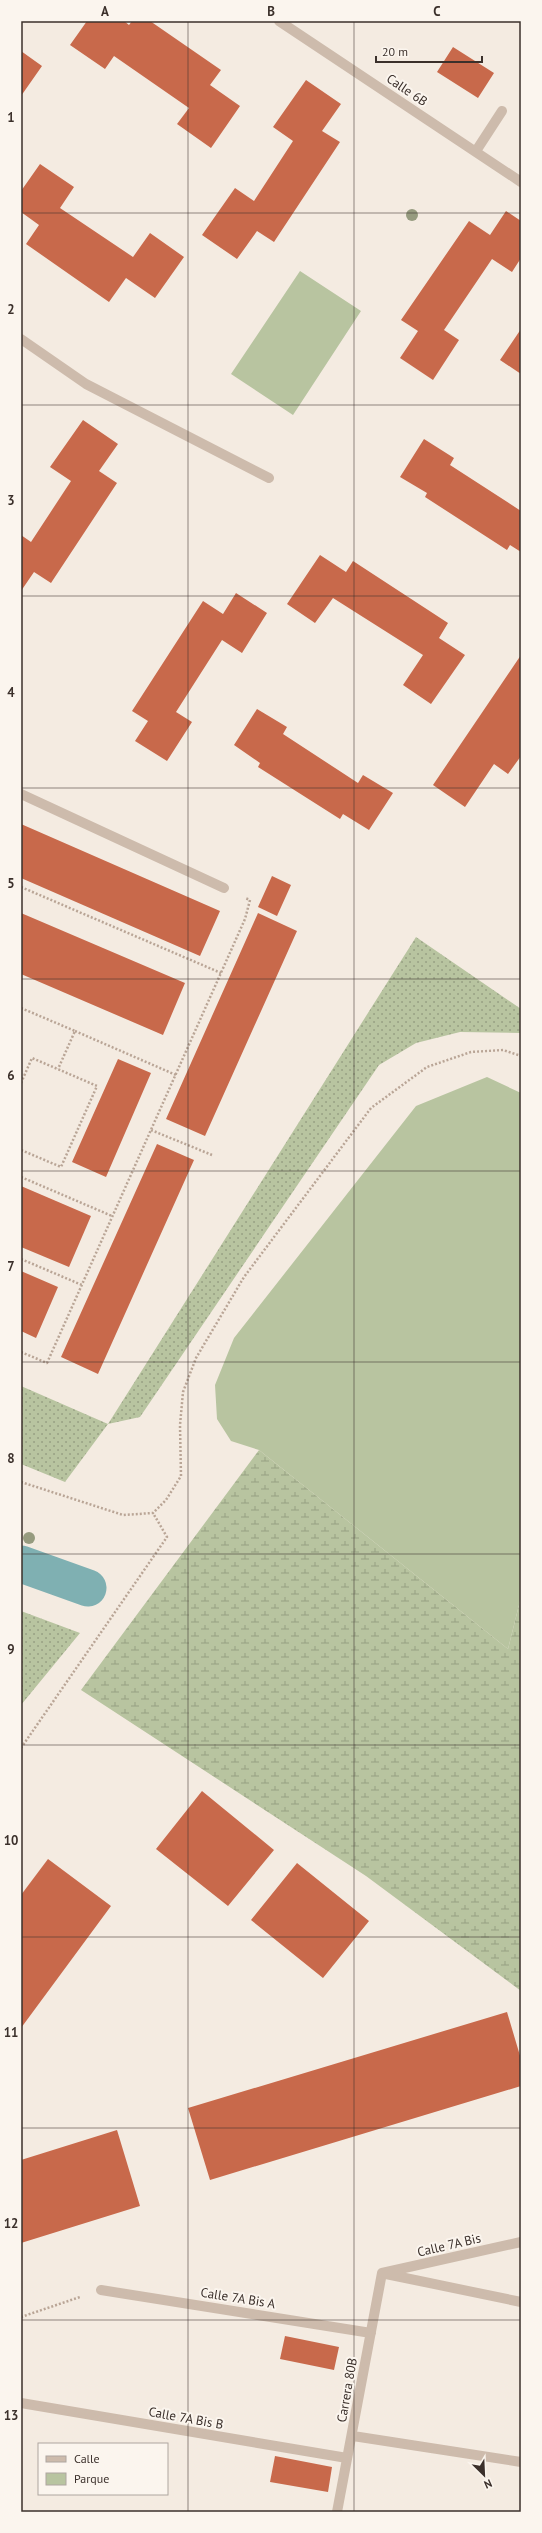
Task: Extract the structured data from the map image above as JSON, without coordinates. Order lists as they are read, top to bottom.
{
  "streets": {
    "street": [
      "Calle 6B",
      "Calle 7A Bis",
      "Calle 7A Bis A",
      "Carrera 80B",
      "Calle 7A Bis B"
    ]
  },
  "crossings": [
    ["Calle 7A Bis", "Carrera 80B"],
    ["Calle 7A Bis A", "Carrera 80B"],
    ["Carrera 80B", "Calle 7A Bis B"]
  ],
  "legend": ["Calle", "Parque"],
  "scale_bar": "20 m",
  "north": "bottom right",
  "grid": {
    "columns": ["A", "B", "C"],
    "rows": [
      "1",
      "2",
      "3",
      "4",
      "5",
      "6",
      "7",
      "8",
      "9",
      "10",
      "11",
      "12",
      "13"
    ]
  }
}
